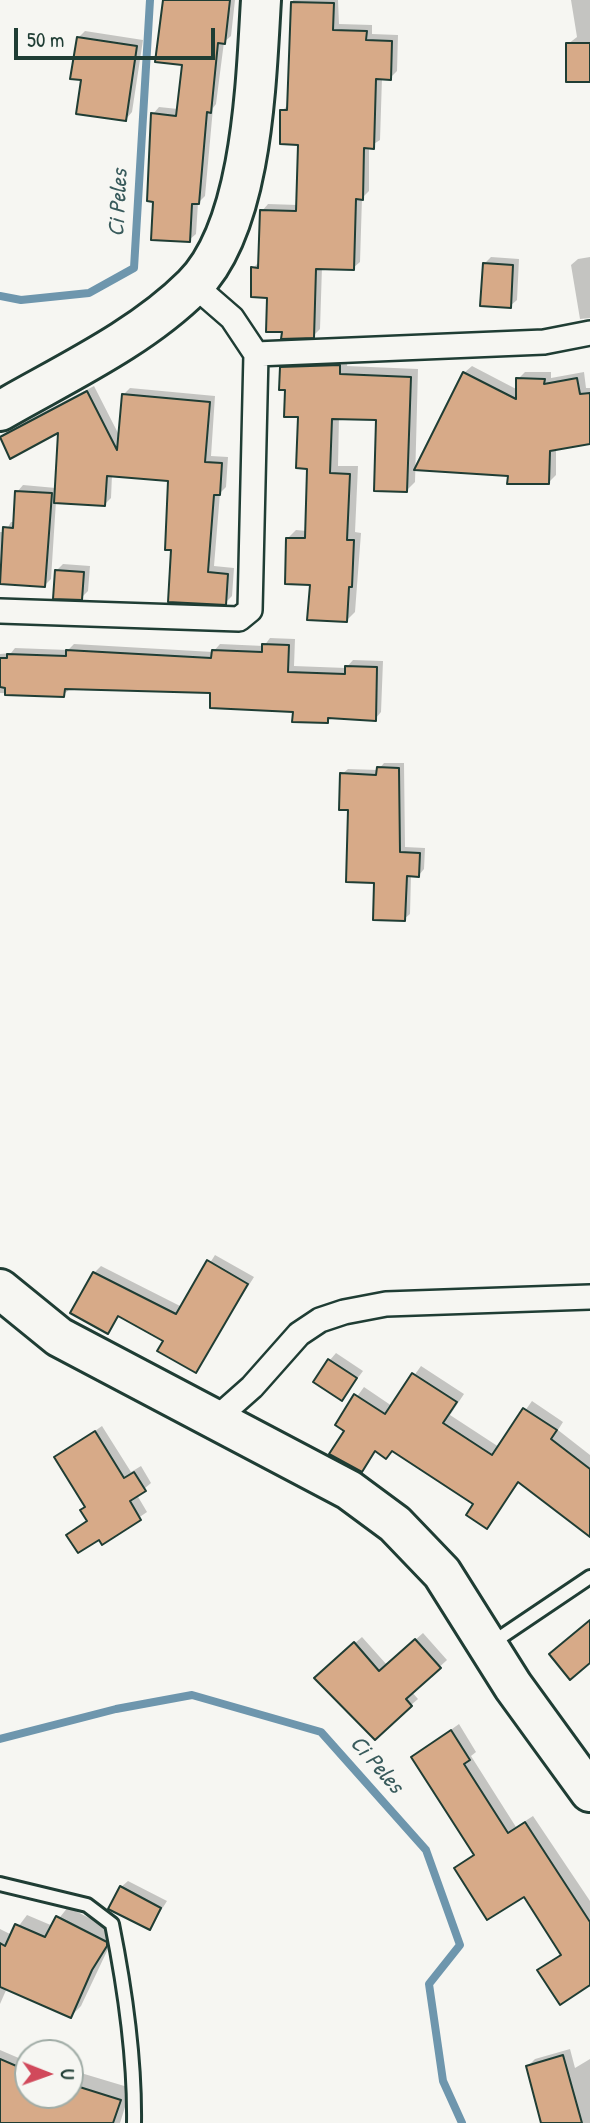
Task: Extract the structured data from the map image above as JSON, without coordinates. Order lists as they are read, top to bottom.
{
  "water": ["Ci Peles"],
  "scale_bar": "50 m",
  "north": "right"
}
